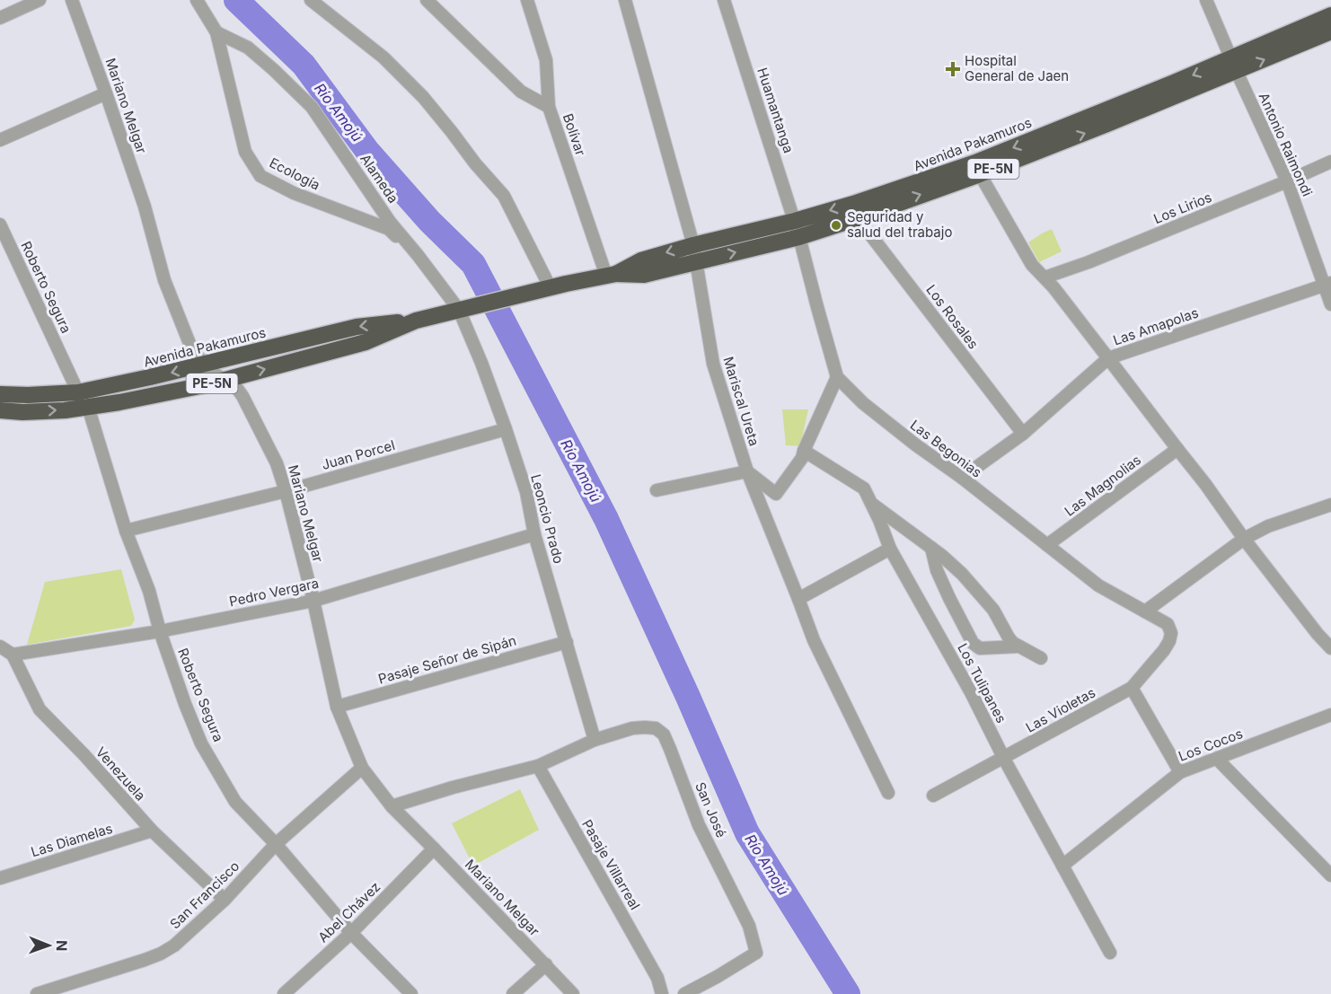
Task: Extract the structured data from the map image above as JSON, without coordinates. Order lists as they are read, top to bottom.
{
  "streets": {
    "highway": ["Avenida Pakamuros", "PE-5N"],
    "street": [
      "Mariano Melgar",
      "Huamantanga",
      "Bolívar",
      "Antonio Raimondi",
      "Ecología",
      "Alameda",
      "Los Lirios",
      "Roberto Segura",
      "Los Rosales",
      "Las Amapolas",
      "Mariscal Ureta",
      "Las Begonias",
      "Juan Porcel",
      "Las Magnolias",
      "Leoncio Prado",
      "Pedro Vergara",
      "Pasaje Señor de Sipán",
      "Los Tulipanes",
      "Las Violetas",
      "Los Cocos",
      "Venezuela",
      "San José",
      "Las Diamelas",
      "Pasaje Villarreal",
      "San Francisco",
      "Abel Chávez"
    ]
  },
  "crossings": [
    ["Mariano Melgar", "Avenida Pakamuros"],
    ["Mariano Melgar", "PE-5N"],
    ["Mariano Melgar", "Juan Porcel"],
    ["Mariano Melgar", "Pedro Vergara"],
    ["Mariano Melgar", "Pasaje Señor de Sipán"],
    ["Mariano Melgar", "San Francisco"],
    ["Mariano Melgar", "Abel Chávez"],
    ["Huamantanga", "Avenida Pakamuros"],
    ["Huamantanga", "Las Begonias"],
    ["Bolívar", "Avenida Pakamuros"],
    ["Avenida Pakamuros", "Antonio Raimondi"],
    ["Avenida Pakamuros", "PE-5N"],
    ["Avenida Pakamuros", "Alameda"],
    ["Avenida Pakamuros", "Roberto Segura"],
    ["Avenida Pakamuros", "Los Rosales"],
    ["Avenida Pakamuros", "Mariscal Ureta"],
    ["Avenida Pakamuros", "Las Begonias"],
    ["Avenida Pakamuros", "Leoncio Prado"],
    ["Antonio Raimondi", "Los Lirios"],
    ["Antonio Raimondi", "Las Amapolas"],
    ["PE-5N", "Alameda"],
    ["PE-5N", "Roberto Segura"],
    ["PE-5N", "Leoncio Prado"],
    ["Ecología", "Alameda"],
    ["Alameda", "Leoncio Prado"],
    ["Roberto Segura", "Juan Porcel"],
    ["Roberto Segura", "Pedro Vergara"],
    ["Roberto Segura", "San Francisco"],
    ["Roberto Segura", "Abel Chávez"],
    ["Los Rosales", "Las Amapolas"],
    ["Las Amapolas", "Las Begonias"],
    ["Las Begonias", "Las Magnolias"],
    ["Las Begonias", "Las Violetas"],
    ["Juan Porcel", "Leoncio Prado"],
    ["Leoncio Prado", "Pedro Vergara"],
    ["Leoncio Prado", "Pasaje Señor de Sipán"],
    ["Leoncio Prado", "San José"],
    ["Pedro Vergara", "Venezuela"],
    ["Los Tulipanes", "Las Violetas"],
    ["Los Tulipanes", "Los Cocos"],
    ["Venezuela", "Las Diamelas"],
    ["Venezuela", "San Francisco"]
  ],
  "water": ["Río Amojú"],
  "places": {
    "health": ["Hospital General de Jaen"],
    "other": ["Seguridad y salud del trabajo"]
  },
  "north": "right"
}
